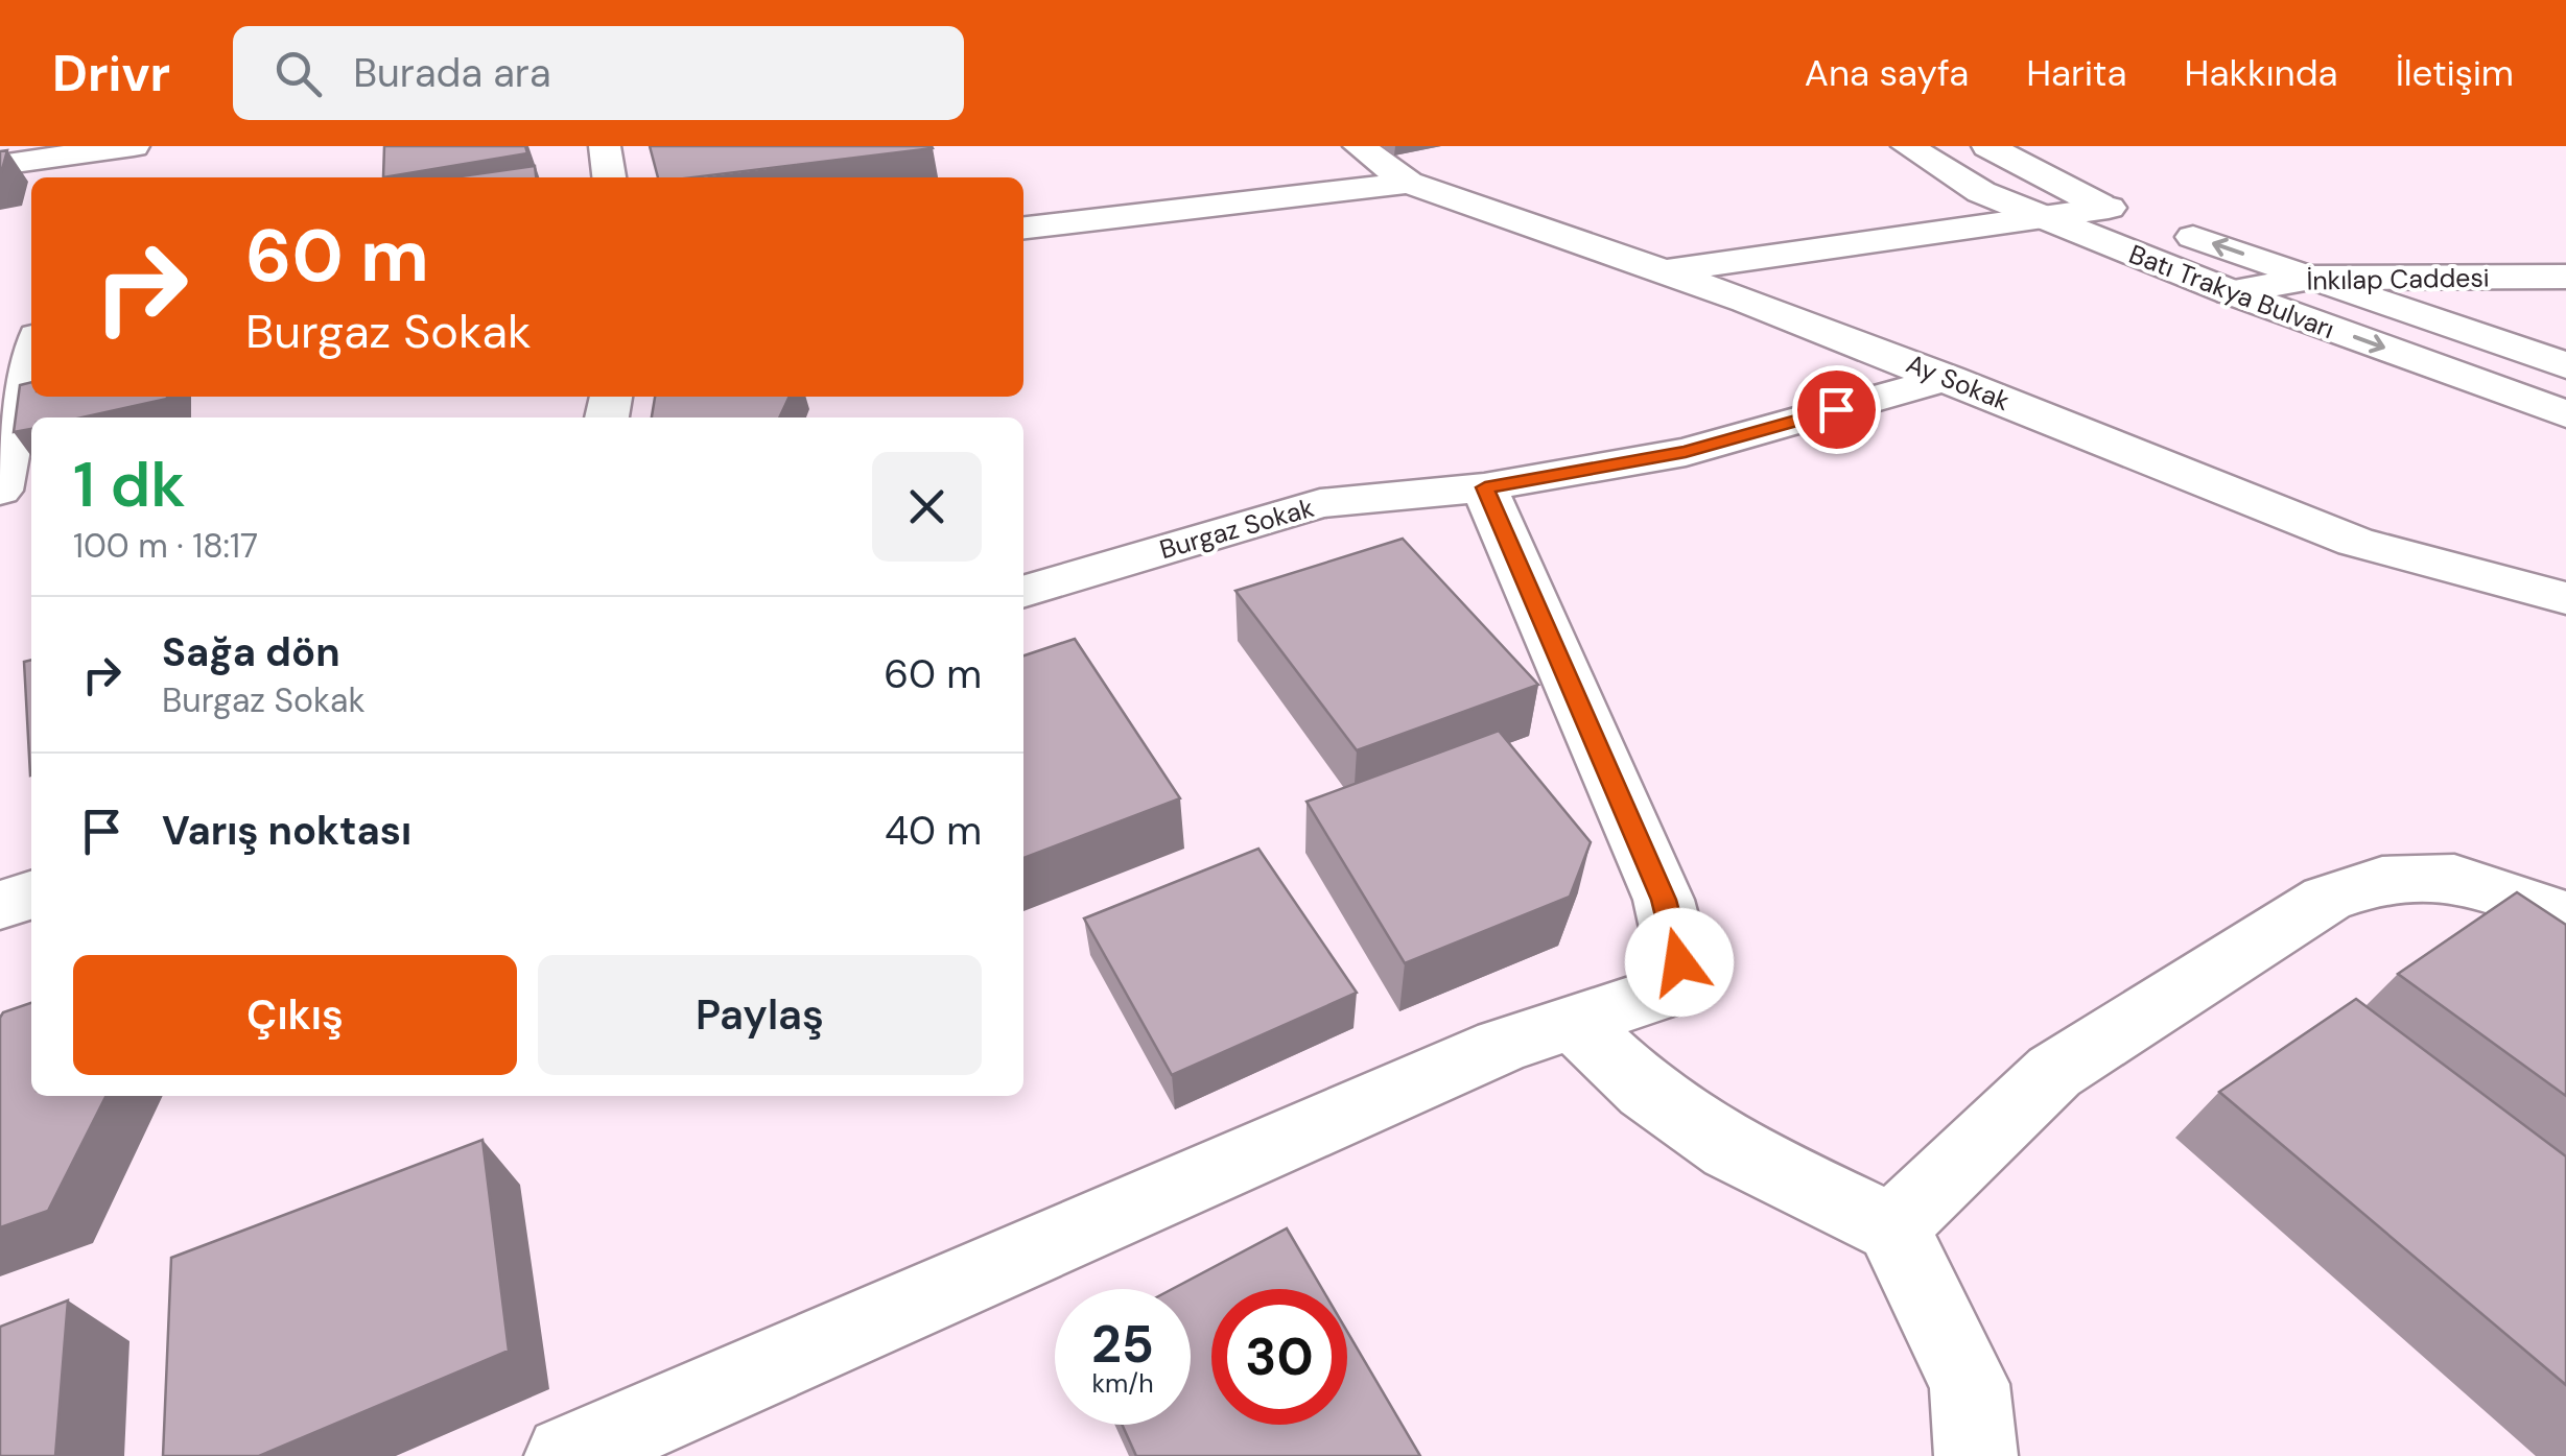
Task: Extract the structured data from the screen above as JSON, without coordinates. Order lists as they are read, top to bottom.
{
  "streets": {
    "street": [
      "İnkılap Caddesi",
      "Batı Trakya Bulvarı",
      "Ay Sokak",
      "Burgaz Sokak"
    ]
  },
  "crossings": [
    ["İnkılap Caddesi", "Batı Trakya Bulvarı"],
    ["Ay Sokak", "Burgaz Sokak"]
  ],
  "page": {
    "header": "Drivr",
    "search": "Burada ara",
    "nav": [
      "Ana sayfa",
      "Harita",
      "Hakkında",
      "İletişim"
    ],
    "turn": ["60 m", "Burgaz Sokak"],
    "heading": ["1 dk", "100 m · 18:17"],
    "list": [
      {
        "name": "Sağa dön",
        "note": "Burgaz Sokak",
        "value": "60 m"
      },
      {
        "name": "Varış noktası",
        "value": "40 m"
      }
    ],
    "buttons": ["Çıkış", "Paylaş"],
    "speed": "25 km/h",
    "limit": "30"
  }
}
